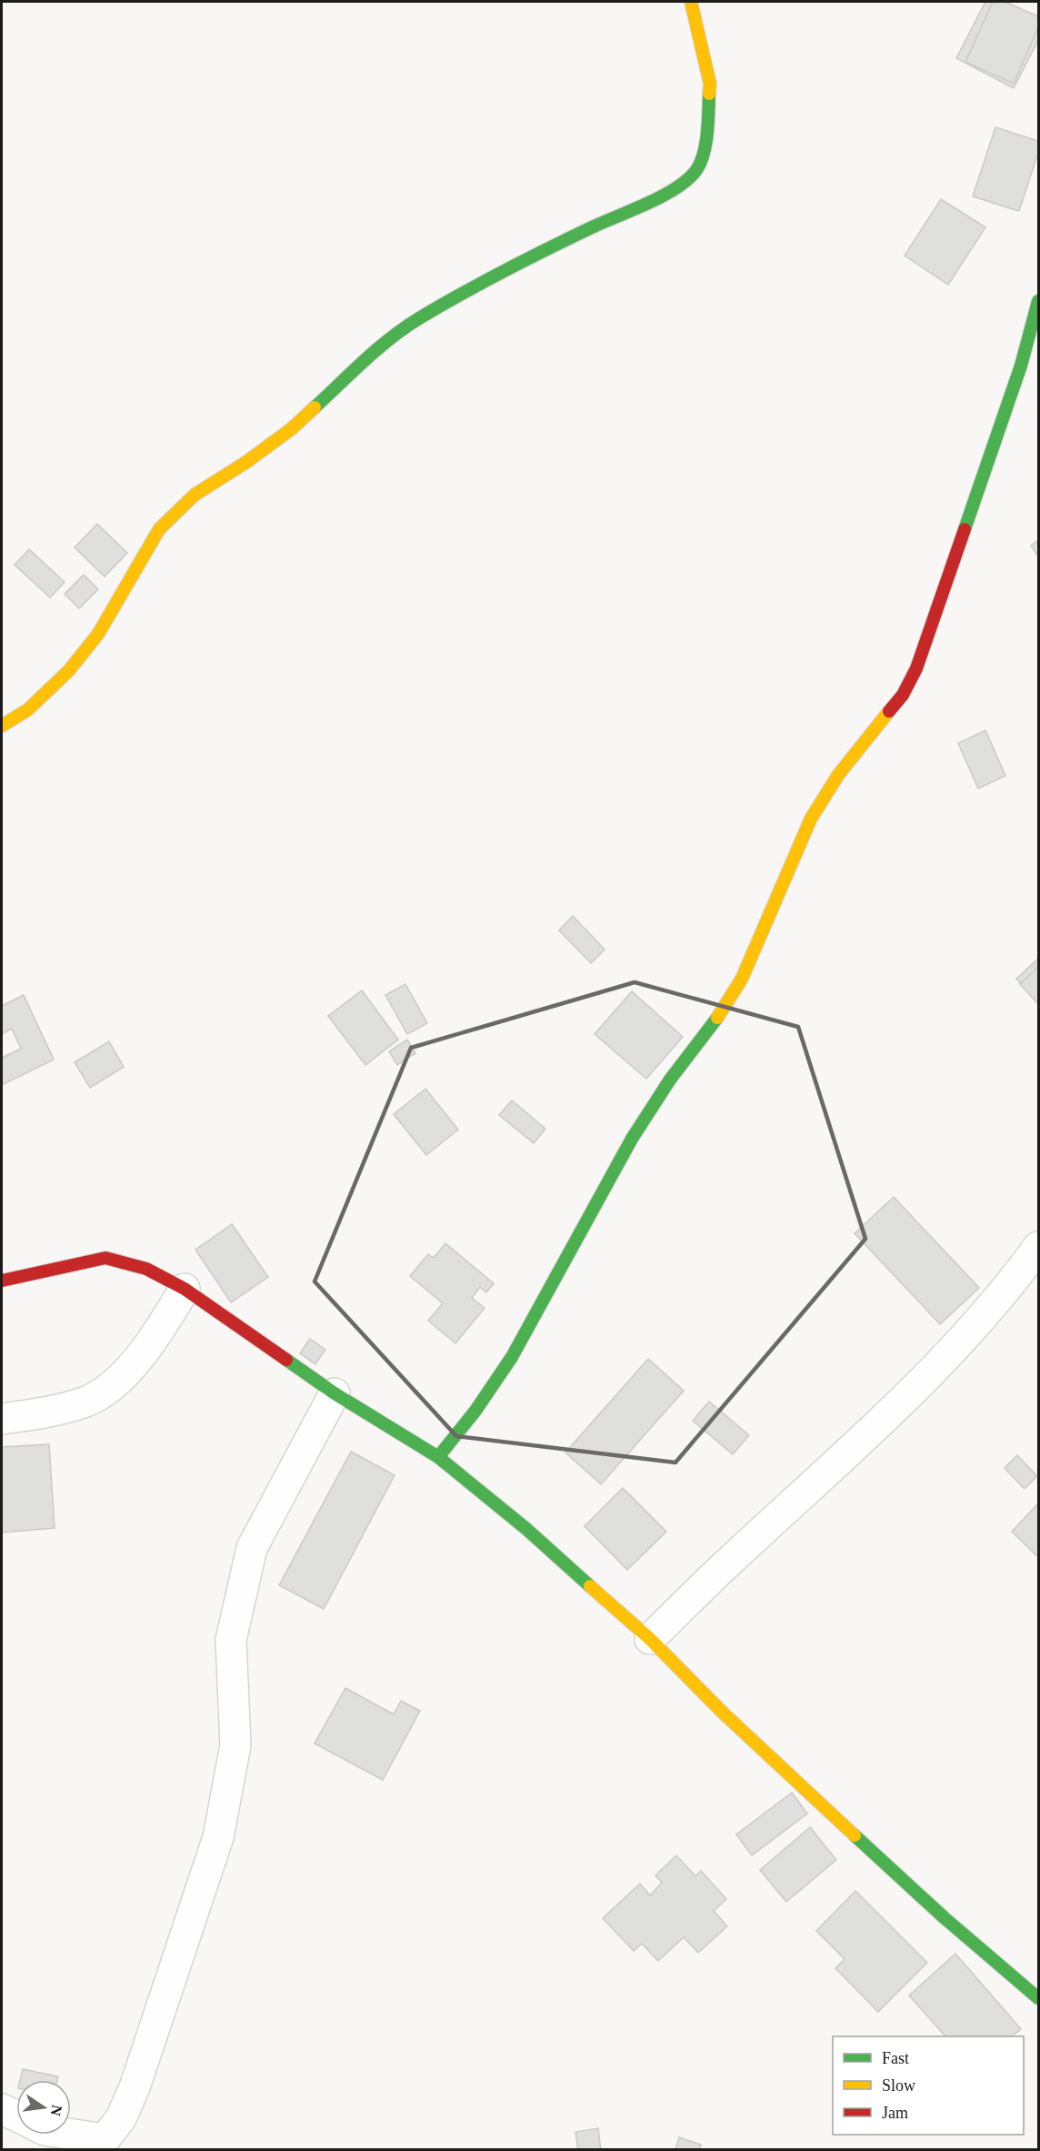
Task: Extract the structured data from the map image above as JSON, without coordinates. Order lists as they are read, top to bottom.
{
  "legend": ["Fast", "Slow", "Jam"],
  "north": "right"
}
